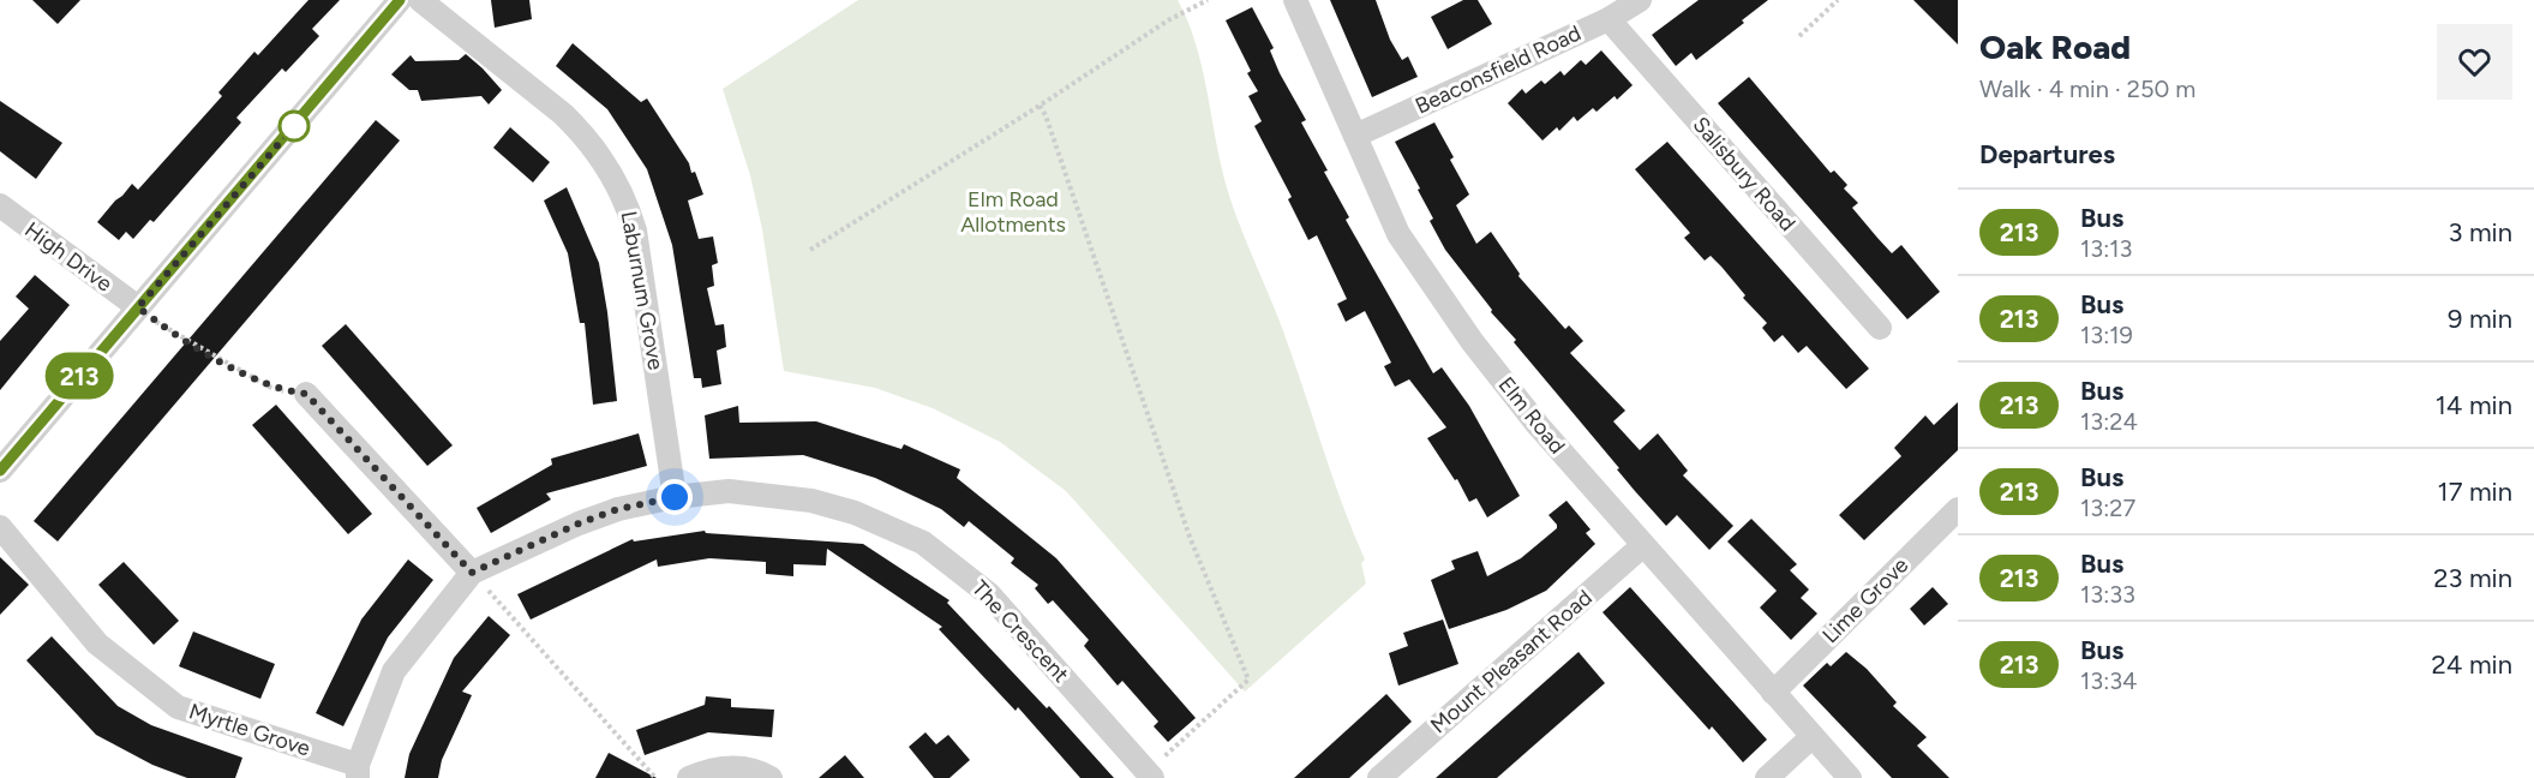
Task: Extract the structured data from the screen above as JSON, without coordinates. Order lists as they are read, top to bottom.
{
  "streets": {
    "street": [
      "Beaconsfield Road",
      "Salisbury Road",
      "High Drive",
      "Laburnum Grove",
      "Elm Road",
      "Lime Grove",
      "The Crescent",
      "Mount Pleasant Road",
      "Myrtle Grove"
    ]
  },
  "crossings": [
    ["Beaconsfield Road", "Salisbury Road"],
    ["Beaconsfield Road", "Elm Road"],
    ["Laburnum Grove", "The Crescent"],
    ["Elm Road", "Lime Grove"],
    ["Elm Road", "Mount Pleasant Road"],
    ["The Crescent", "Myrtle Grove"]
  ],
  "parks": ["Elm Road Allotments"],
  "lines": ["bus line 213"],
  "page": {
    "on_map": "213",
    "heading": [
      ["Oak Road", "Walk · 4 min · 250 m"],
      "Departures"
    ],
    "list": [
      {
        "mark": "213",
        "name": "Bus",
        "note": "13:13",
        "value": "3 min"
      },
      {
        "mark": "213",
        "name": "Bus",
        "note": "13:19",
        "value": "9 min"
      },
      {
        "mark": "213",
        "name": "Bus",
        "note": "13:24",
        "value": "14 min"
      },
      {
        "mark": "213",
        "name": "Bus",
        "note": "13:27",
        "value": "17 min"
      },
      {
        "mark": "213",
        "name": "Bus",
        "note": "13:33",
        "value": "23 min"
      },
      {
        "mark": "213",
        "name": "Bus",
        "note": "13:34",
        "value": "24 min"
      }
    ]
  }
}
